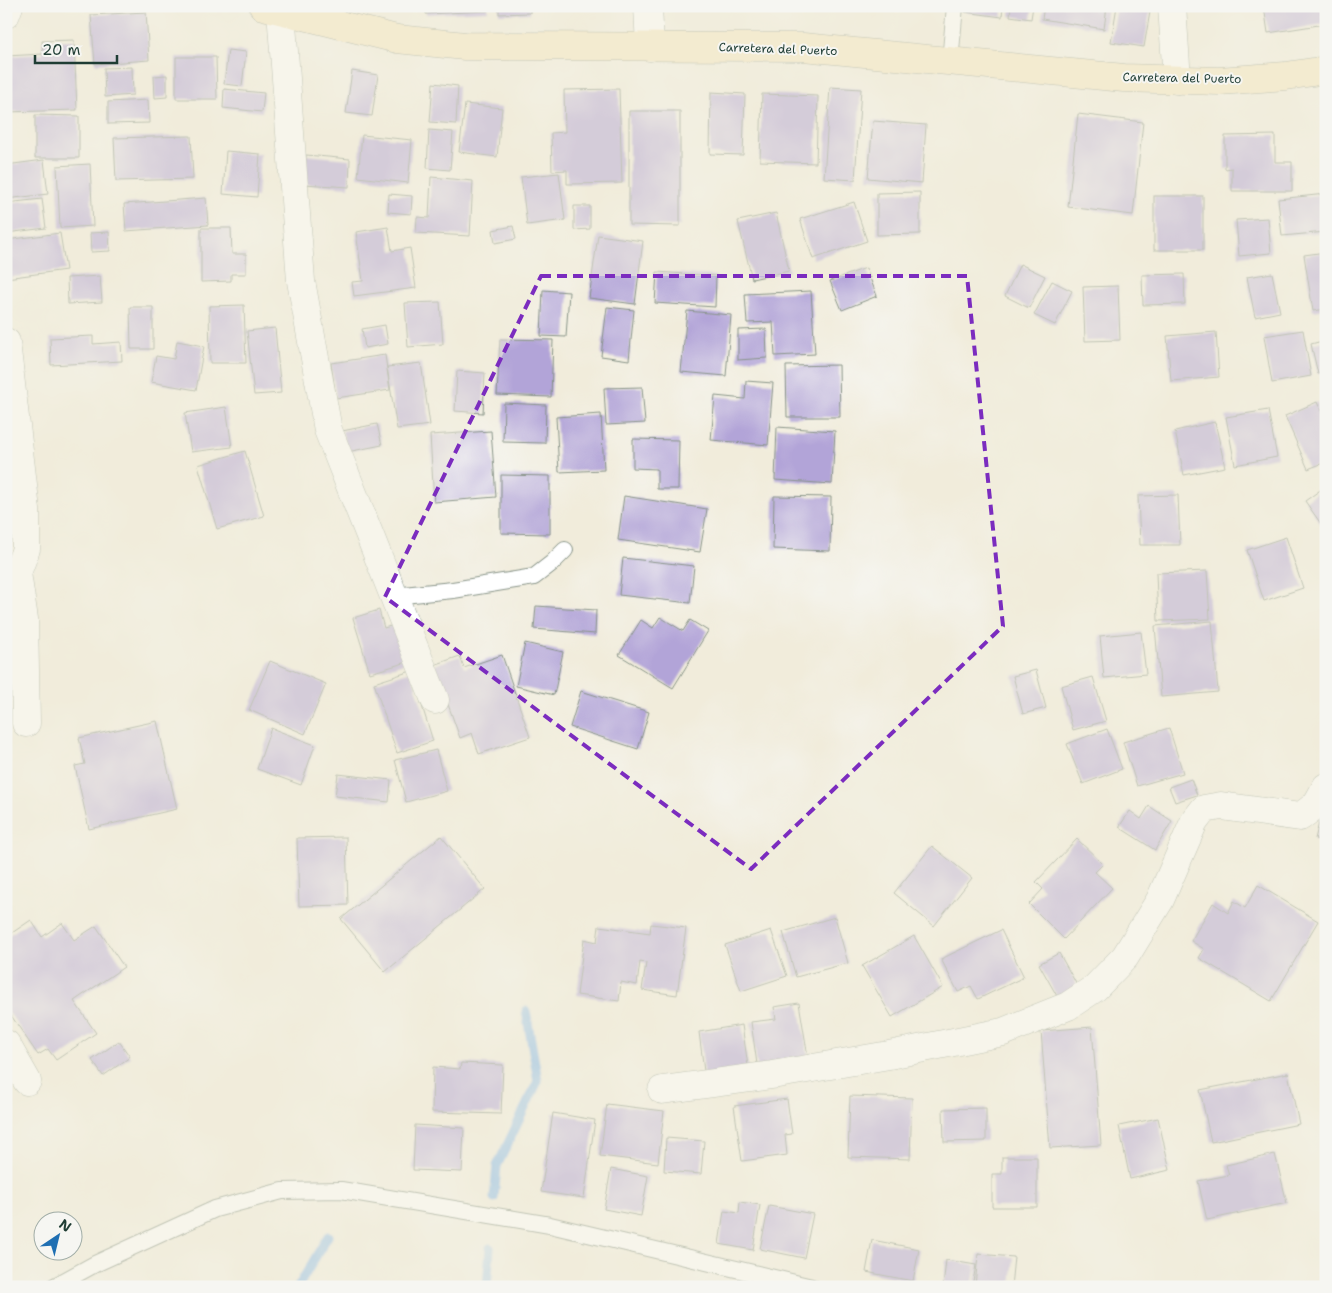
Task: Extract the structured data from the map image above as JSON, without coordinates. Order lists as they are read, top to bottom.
{
  "streets": {
    "main road": ["Carretera del Puerto"]
  },
  "scale_bar": "20 m",
  "north": "top right"
}
